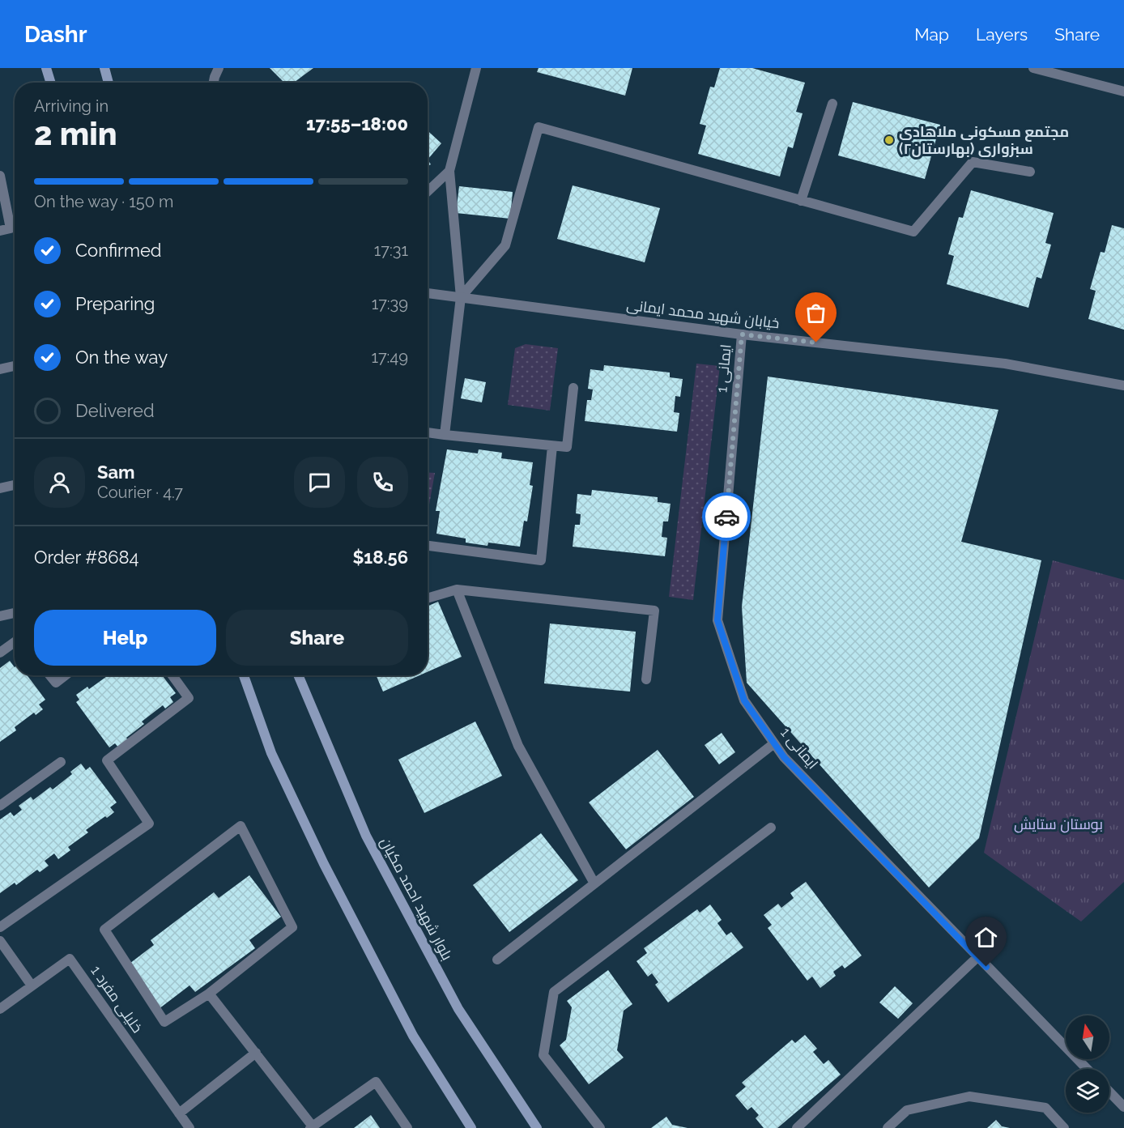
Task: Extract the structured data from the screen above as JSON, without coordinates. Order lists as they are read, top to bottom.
{
  "streets": {
    "main road": ["بلوار شهید احمد مکیان"],
    "street": ["خیابان شهید محمد ایمانی", "ایمانی 1", "خلیلی مفرد 1"]
  },
  "crossings": [
    ["خیابان شهید محمد ایمانی", "ایمانی 1"]
  ],
  "parks": ["بوستان ستایش"],
  "places": ["مجتمع مسکونی ملاهادی سبزواری (بهارستان۲)"],
  "north": "top",
  "page": {
    "header": "Dashr",
    "nav": ["Map", "Layers", "Share"],
    "heading": ["2 min", "Arriving in", "17:55–18:00"],
    "panel": [
      "Sam",
      "Courier · 4.7",
      "Order #8684",
      "$18.56"
    ],
    "bar": "On the way · 150 m",
    "list": [
      ["Confirmed", "17:31"],
      ["Preparing", "17:39"],
      ["On the way", "17:49"],
      "Delivered"
    ],
    "buttons": ["Help", "Share"]
  }
}
